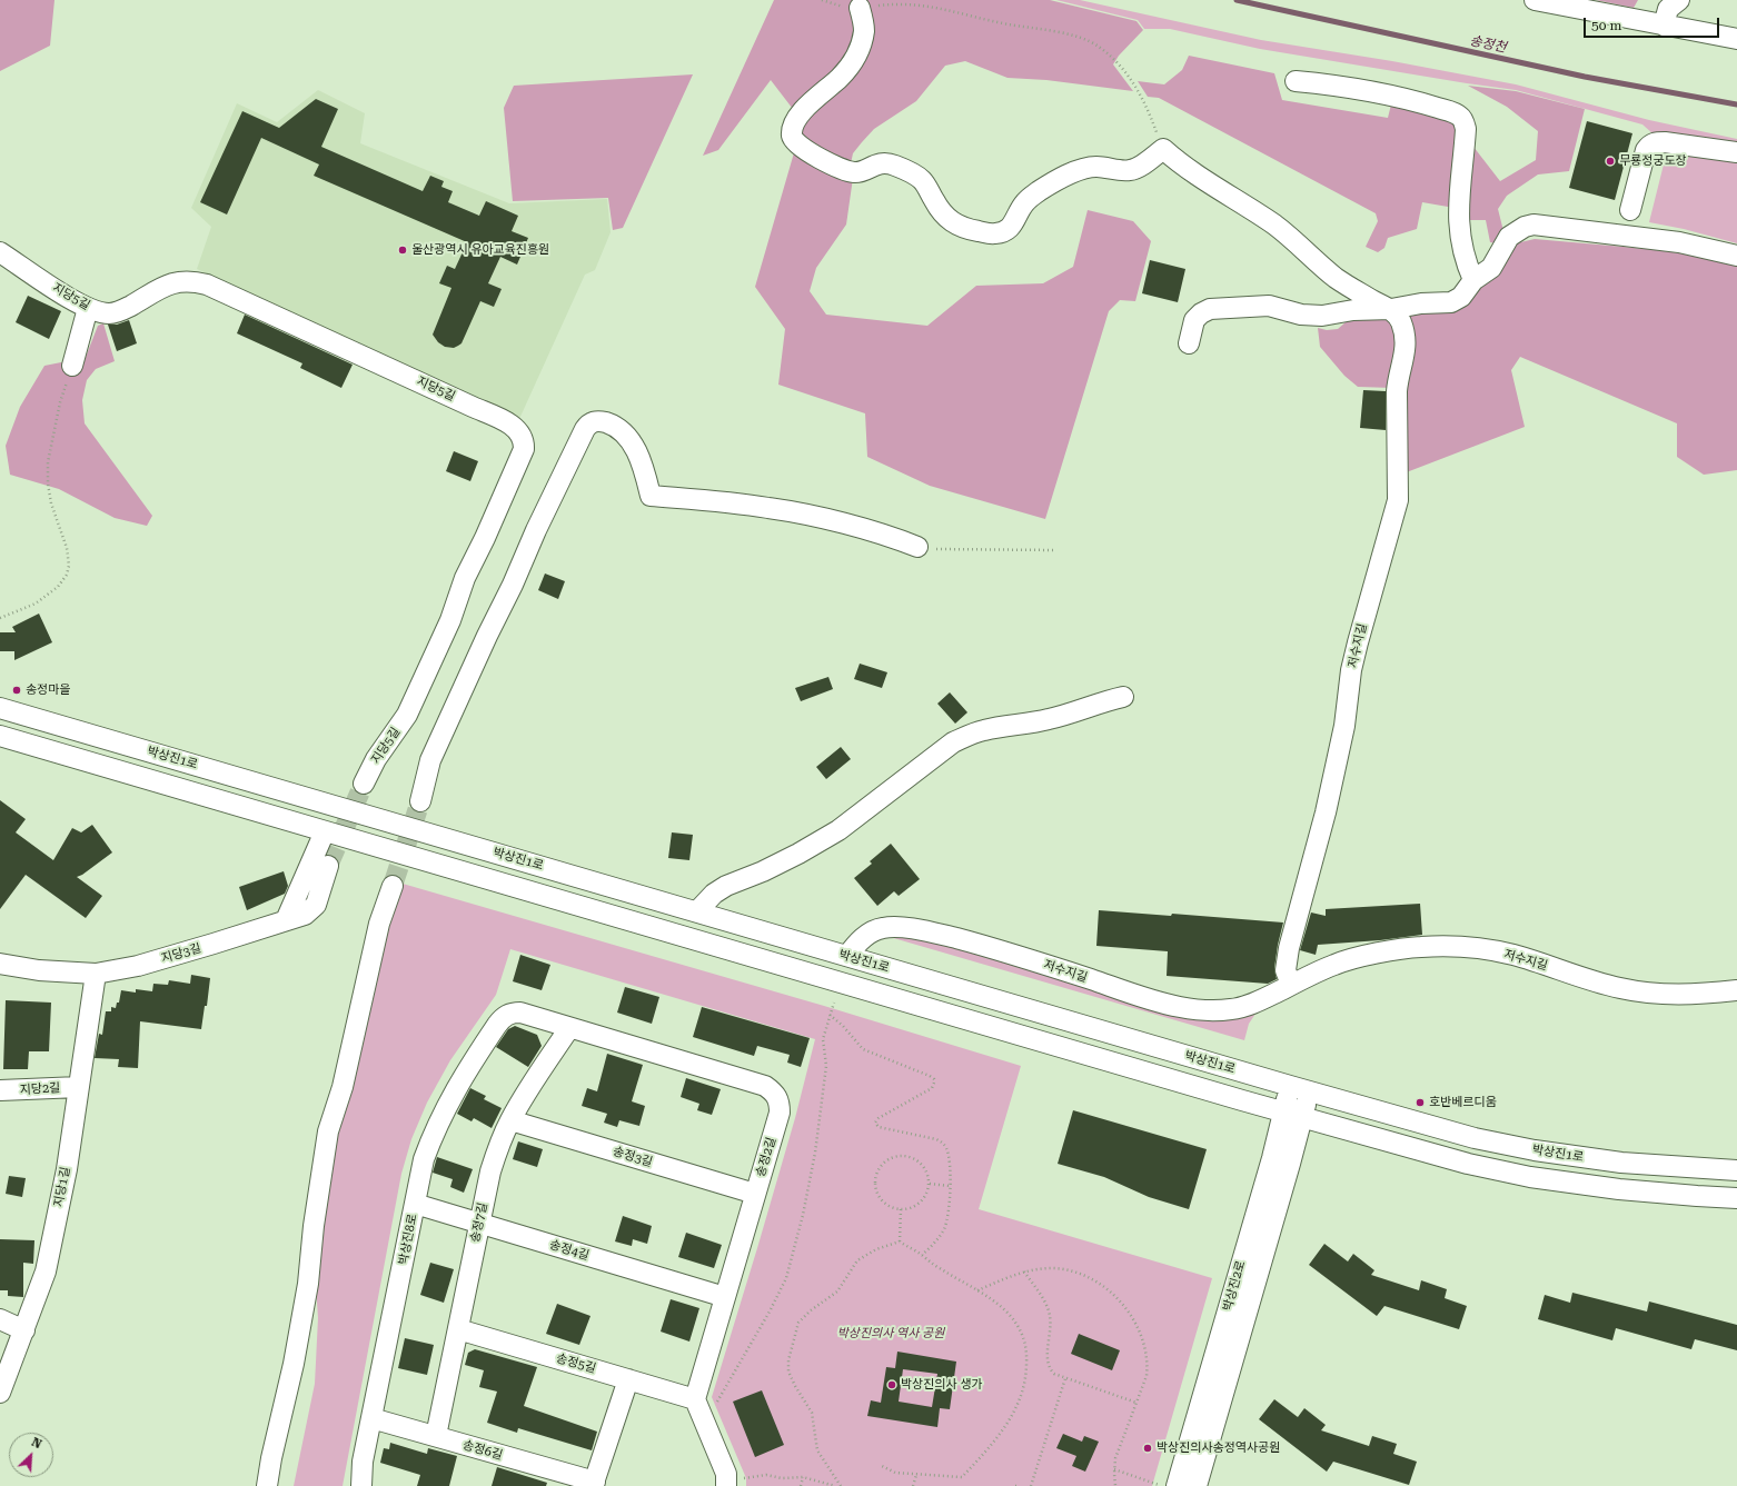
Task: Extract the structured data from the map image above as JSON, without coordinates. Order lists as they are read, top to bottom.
{
  "streets": {
    "street": [
      "지당5길",
      "저수지길",
      "박상진1로",
      "지당3길",
      "지당2길",
      "송정3길",
      "송정2길",
      "지당1길",
      "송정7길",
      "박상진8로",
      "송정4길",
      "박상진2로",
      "송정5길",
      "송정6길"
    ]
  },
  "crossings": [
    ["저수지길", "박상진1로"],
    ["박상진1로", "박상진2로"],
    ["지당3길", "지당1길"],
    ["지당2길", "지당1길"],
    ["송정3길", "송정2길"],
    ["송정3길", "송정7길"],
    ["송정2길", "송정7길"],
    ["송정2길", "박상진8로"],
    ["송정2길", "송정4길"],
    ["송정2길", "송정5길"],
    ["송정7길", "송정4길"],
    ["송정7길", "송정5길"],
    ["송정7길", "송정6길"],
    ["박상진8로", "송정4길"],
    ["박상진8로", "송정6길"],
    ["송정5길", "송정6길"]
  ],
  "water": ["송정천"],
  "parks": ["박상진의사 역사 공원"],
  "places": [
    "무룡정궁도장",
    "울산광역시 유아교육진흥원",
    "송정마을",
    "호반베르디움",
    "박상진의사 생가",
    "박상진의사송정역사공원"
  ],
  "scale_bar": "50 m",
  "north": "top right"
}
